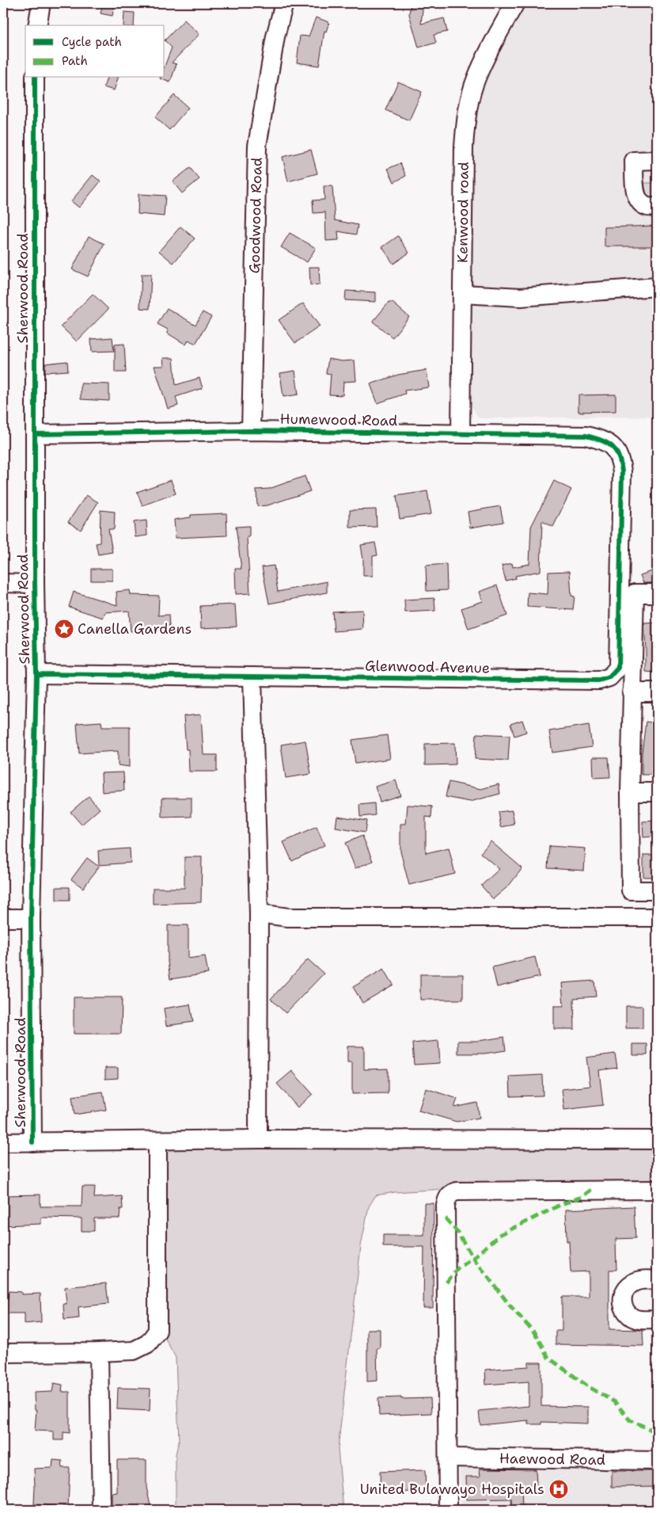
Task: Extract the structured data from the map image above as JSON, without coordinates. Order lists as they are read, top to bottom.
{
  "streets": {
    "street": [
      "Kenwood road",
      "Goodwood Road",
      "Sherwood Road",
      "Humewood Road",
      "Glenwood Avenue",
      "Haewood Road"
    ]
  },
  "crossings": [
    ["Kenwood road", "Humewood Road"],
    ["Goodwood Road", "Humewood Road"],
    ["Sherwood Road", "Humewood Road"],
    ["Sherwood Road", "Glenwood Avenue"],
    ["Humewood Road", "Glenwood Avenue"]
  ],
  "places": {
    "place": ["Canella Gardens"],
    "hospital": ["United Bulawayo Hospitals"]
  },
  "legend": ["Cycle path", "Path"]
}
